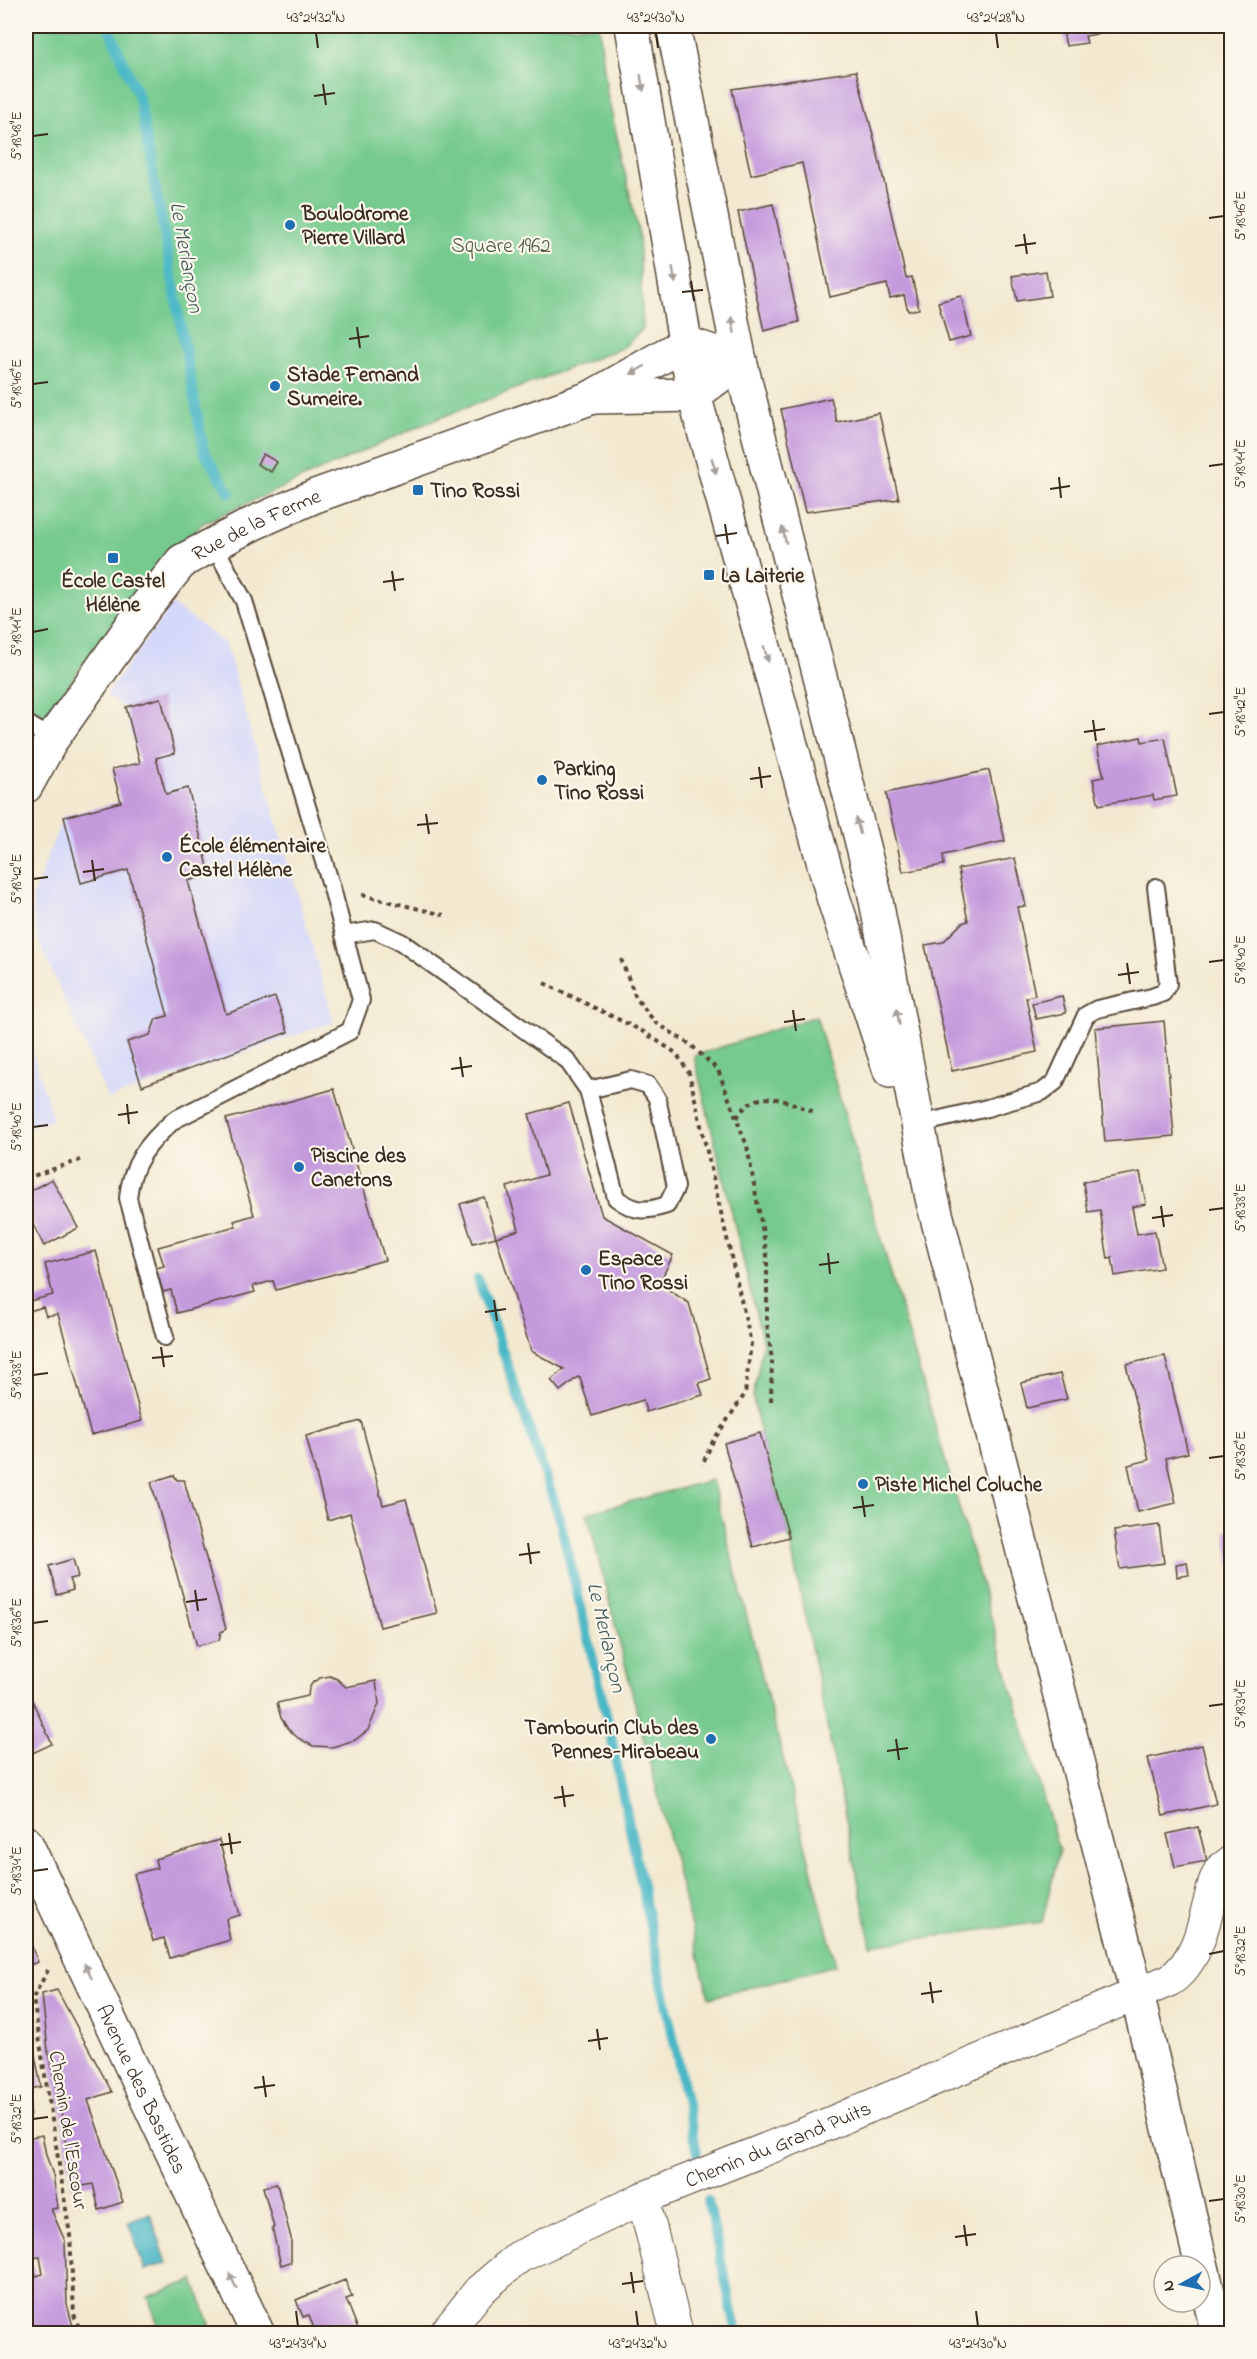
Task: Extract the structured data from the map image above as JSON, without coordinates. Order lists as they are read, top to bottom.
{
  "streets": {
    "main road": ["Rue de la Ferme", "Avenue des Bastides"],
    "street": ["Chemin du Grand Puits"],
    "path": ["Chemin de l'Escour"]
  },
  "crossings": [
    ["Avenue des Bastides", "Chemin de l'Escour"]
  ],
  "one_way": ["Avenue des Bastides"],
  "water": ["Le Merlançon"],
  "parks": ["Square 1962"],
  "places": {
    "other": [
      "Boulodrome Pierre Villard",
      "Stade Fernand Sumeire.",
      "Parking Tino Rossi",
      "École élémentaire Castel Hélène",
      "Piscine des Canetons",
      "Espace Tino Rossi",
      "Piste Michel Coluche",
      "Tambourin Club des Pennes-Mirabeau"
    ],
    "transit": ["Tino Rossi", "École Castel Hélène", "La Laiterie"]
  },
  "north": "left",
  "coordinates": [
    "43°24'32\"N",
    "43°24'30\"N",
    "43°24'28\"N",
    "5°18'48\"E",
    "5°18'46\"E",
    "5°18'44\"E",
    "5°18'42\"E",
    "5°18'40\"E",
    "5°18'38\"E",
    "5°18'36\"E",
    "5°18'34\"E",
    "5°18'32\"E",
    "5°18'30\"E",
    "43°24'34\"N"
  ]
}
